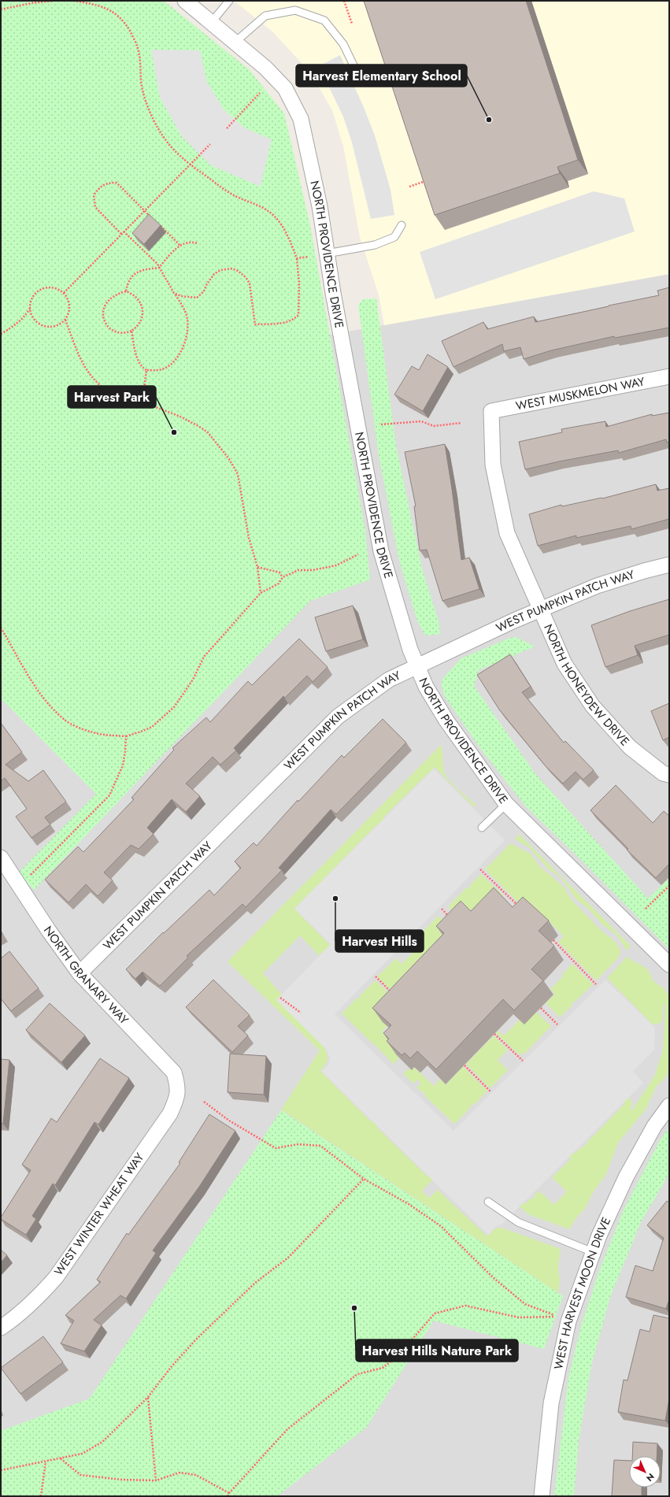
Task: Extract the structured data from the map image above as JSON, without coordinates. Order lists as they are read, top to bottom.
{
  "streets": {
    "street": [
      "NORTH PROVIDENCE DRIVE",
      "WEST MUSKMELON WAY",
      "WEST PUMPKIN PATCH WAY",
      "NORTH HONEYDEW DRIVE",
      "NORTH GRANARY WAY",
      "WEST WINTER WHEAT WAY",
      "WEST HARVEST MOON DRIVE"
    ]
  },
  "crossings": [
    ["NORTH PROVIDENCE DRIVE", "WEST PUMPKIN PATCH WAY"],
    ["WEST MUSKMELON WAY", "NORTH HONEYDEW DRIVE"],
    ["WEST PUMPKIN PATCH WAY", "NORTH HONEYDEW DRIVE"],
    ["WEST PUMPKIN PATCH WAY", "NORTH GRANARY WAY"],
    ["NORTH GRANARY WAY", "WEST WINTER WHEAT WAY"]
  ],
  "places": [
    "Harvest Elementary School",
    "Harvest Park",
    "Harvest Hills",
    "Harvest Hills Nature Park"
  ],
  "north": "bottom right"
}
